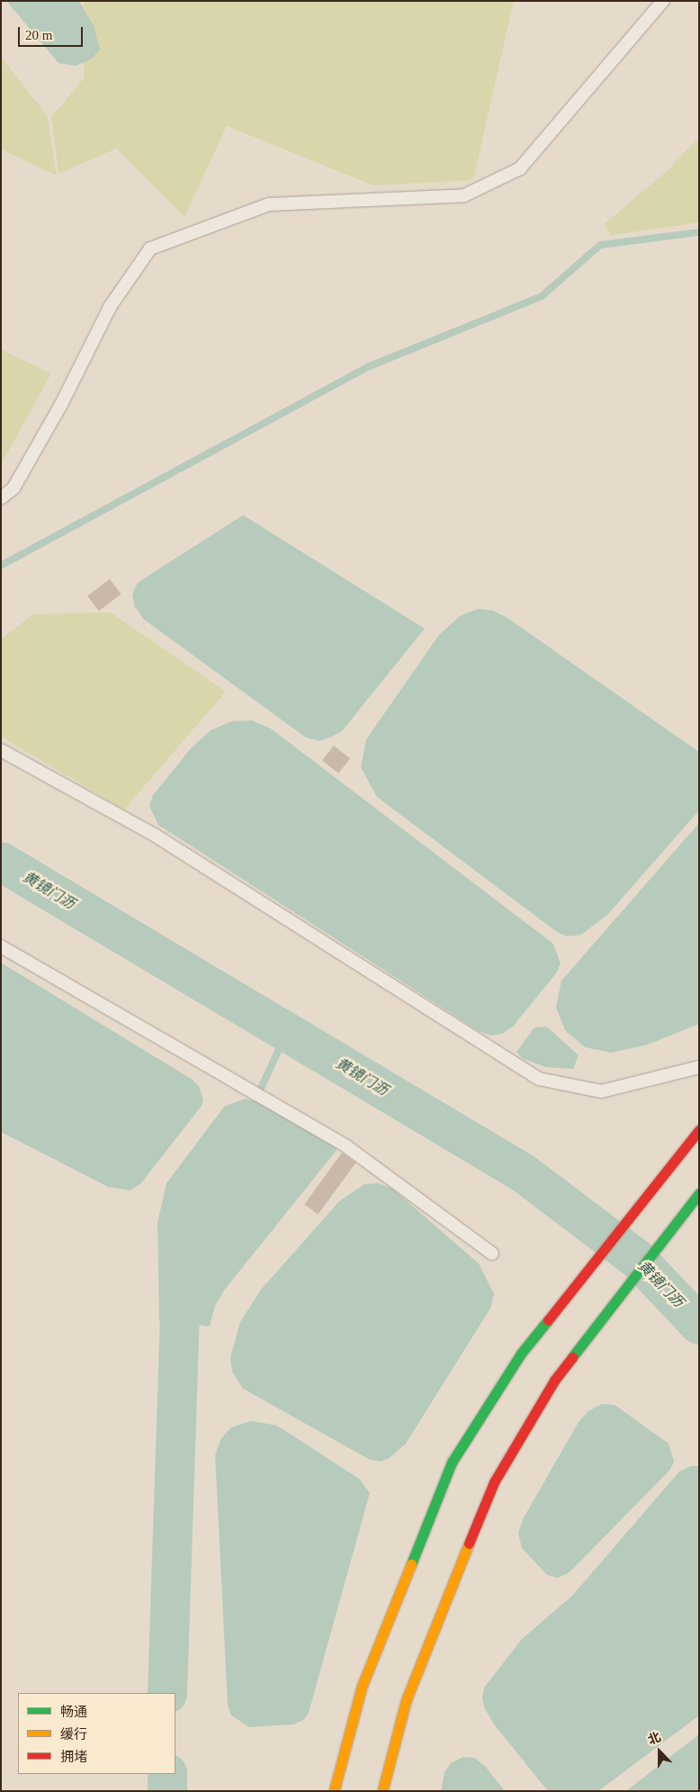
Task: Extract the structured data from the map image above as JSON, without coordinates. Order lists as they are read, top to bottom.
{
  "water": ["黄镜门沥"],
  "legend": ["畅通", "缓行", "拥堵"],
  "scale_bar": "20 m",
  "north": "top"
}
